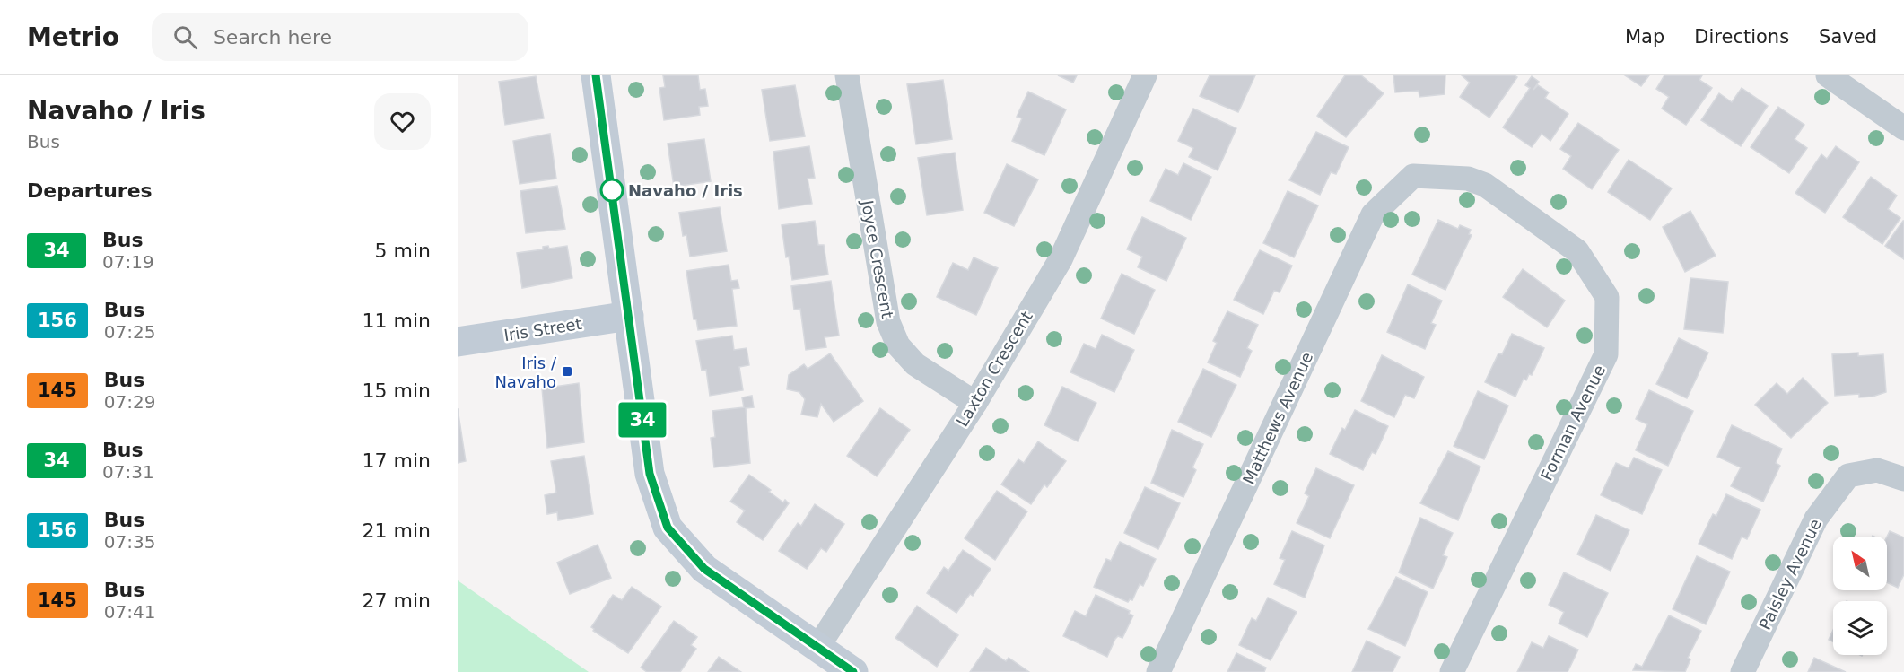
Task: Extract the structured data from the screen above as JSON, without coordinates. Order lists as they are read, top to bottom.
{
  "streets": {
    "street": [
      "Joyce Crescent",
      "Iris Street",
      "Laxton Crescent",
      "Matthews Avenue",
      "Forman Avenue",
      "Paisley Avenue"
    ]
  },
  "crossings": [
    ["Joyce Crescent", "Laxton Crescent"],
    ["Matthews Avenue", "Forman Avenue"]
  ],
  "places": {
    "other": ["Navaho / Iris"],
    "transit": ["Iris / Navaho"]
  },
  "lines": ["bus line 34"],
  "north": "top left",
  "page": {
    "header": "Metrio",
    "search": "Search here",
    "nav": ["Map", "Directions", "Saved"],
    "heading": [
      ["Navaho / Iris", "Bus"],
      "Departures"
    ],
    "on_map": "34",
    "list": [
      {
        "mark": "34",
        "name": "Bus",
        "note": "07:19",
        "value": "5 min"
      },
      {
        "mark": "156",
        "name": "Bus",
        "note": "07:25",
        "value": "11 min"
      },
      {
        "mark": "145",
        "name": "Bus",
        "note": "07:29",
        "value": "15 min"
      },
      {
        "mark": "34",
        "name": "Bus",
        "note": "07:31",
        "value": "17 min"
      },
      {
        "mark": "156",
        "name": "Bus",
        "note": "07:35",
        "value": "21 min"
      },
      {
        "mark": "145",
        "name": "Bus",
        "note": "07:41",
        "value": "27 min"
      }
    ]
  }
}
